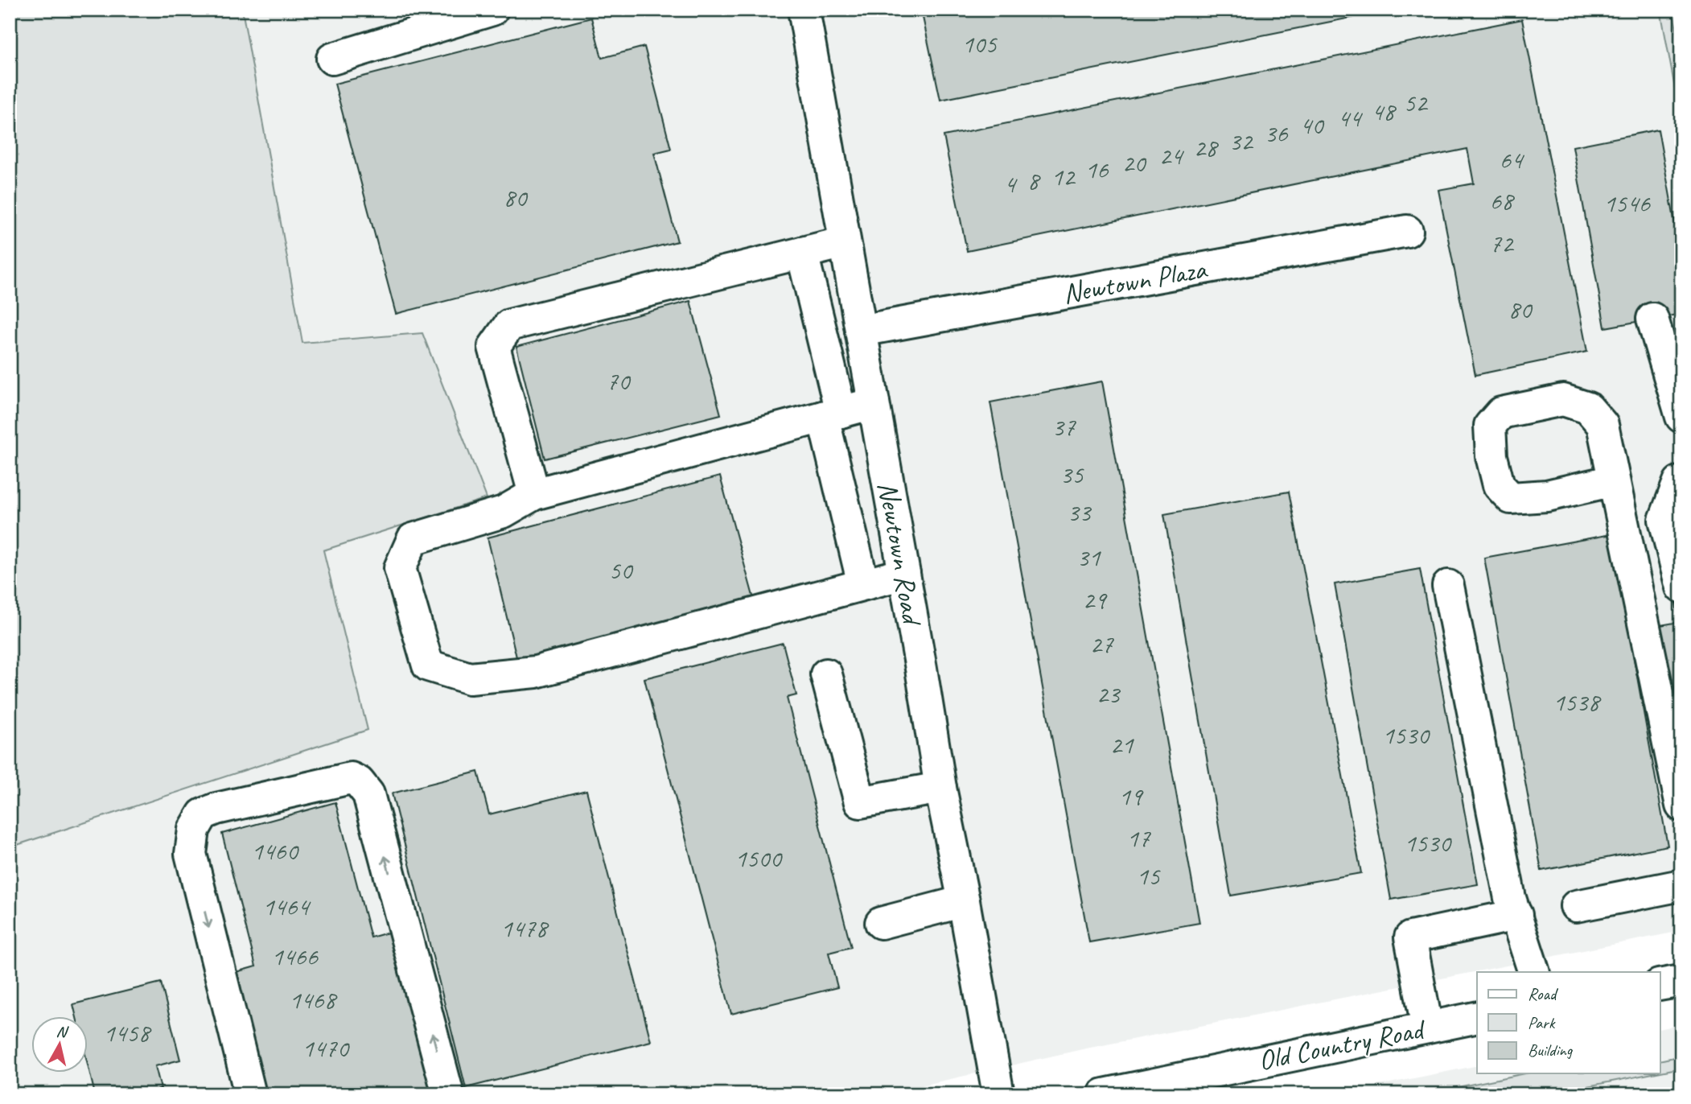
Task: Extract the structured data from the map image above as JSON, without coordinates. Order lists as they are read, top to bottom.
{
  "streets": {
    "street": ["Newtown Plaza", "Newtown Road", "Old Country Road"]
  },
  "crossings": [
    ["Newtown Plaza", "Newtown Road"]
  ],
  "house_numbers": [
    "105",
    "52",
    "48",
    "44",
    "40",
    "36",
    "32",
    "28",
    "24",
    "64",
    "20",
    "16",
    "12",
    "8",
    "4",
    "80",
    "68",
    "1546",
    "72",
    "80",
    "70",
    "37",
    "35",
    "33",
    "31",
    "50",
    "29",
    "27",
    "23",
    "1538",
    "1530",
    "21",
    "19",
    "17",
    "1530",
    "1460",
    "1500",
    "15",
    "1464",
    "1478",
    "1466",
    "1468",
    "1458",
    "1470"
  ],
  "legend": ["Road", "Park", "Building"],
  "north": "top"
}
